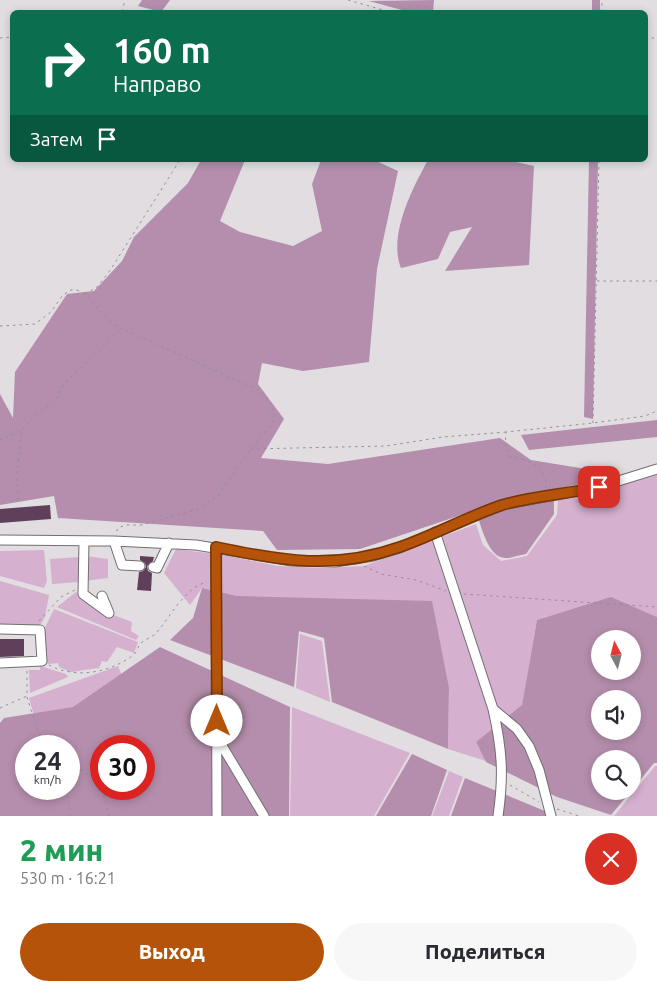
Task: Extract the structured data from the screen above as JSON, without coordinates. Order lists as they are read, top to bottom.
{
  "north": "top",
  "page": {
    "turn": ["160 m", "Направо"],
    "then": "Затем",
    "speed": "24 km/h",
    "limit": "30",
    "heading": ["2 мин", "530 m · 16:21"],
    "buttons": ["Выход", "Поделиться"]
  }
}
